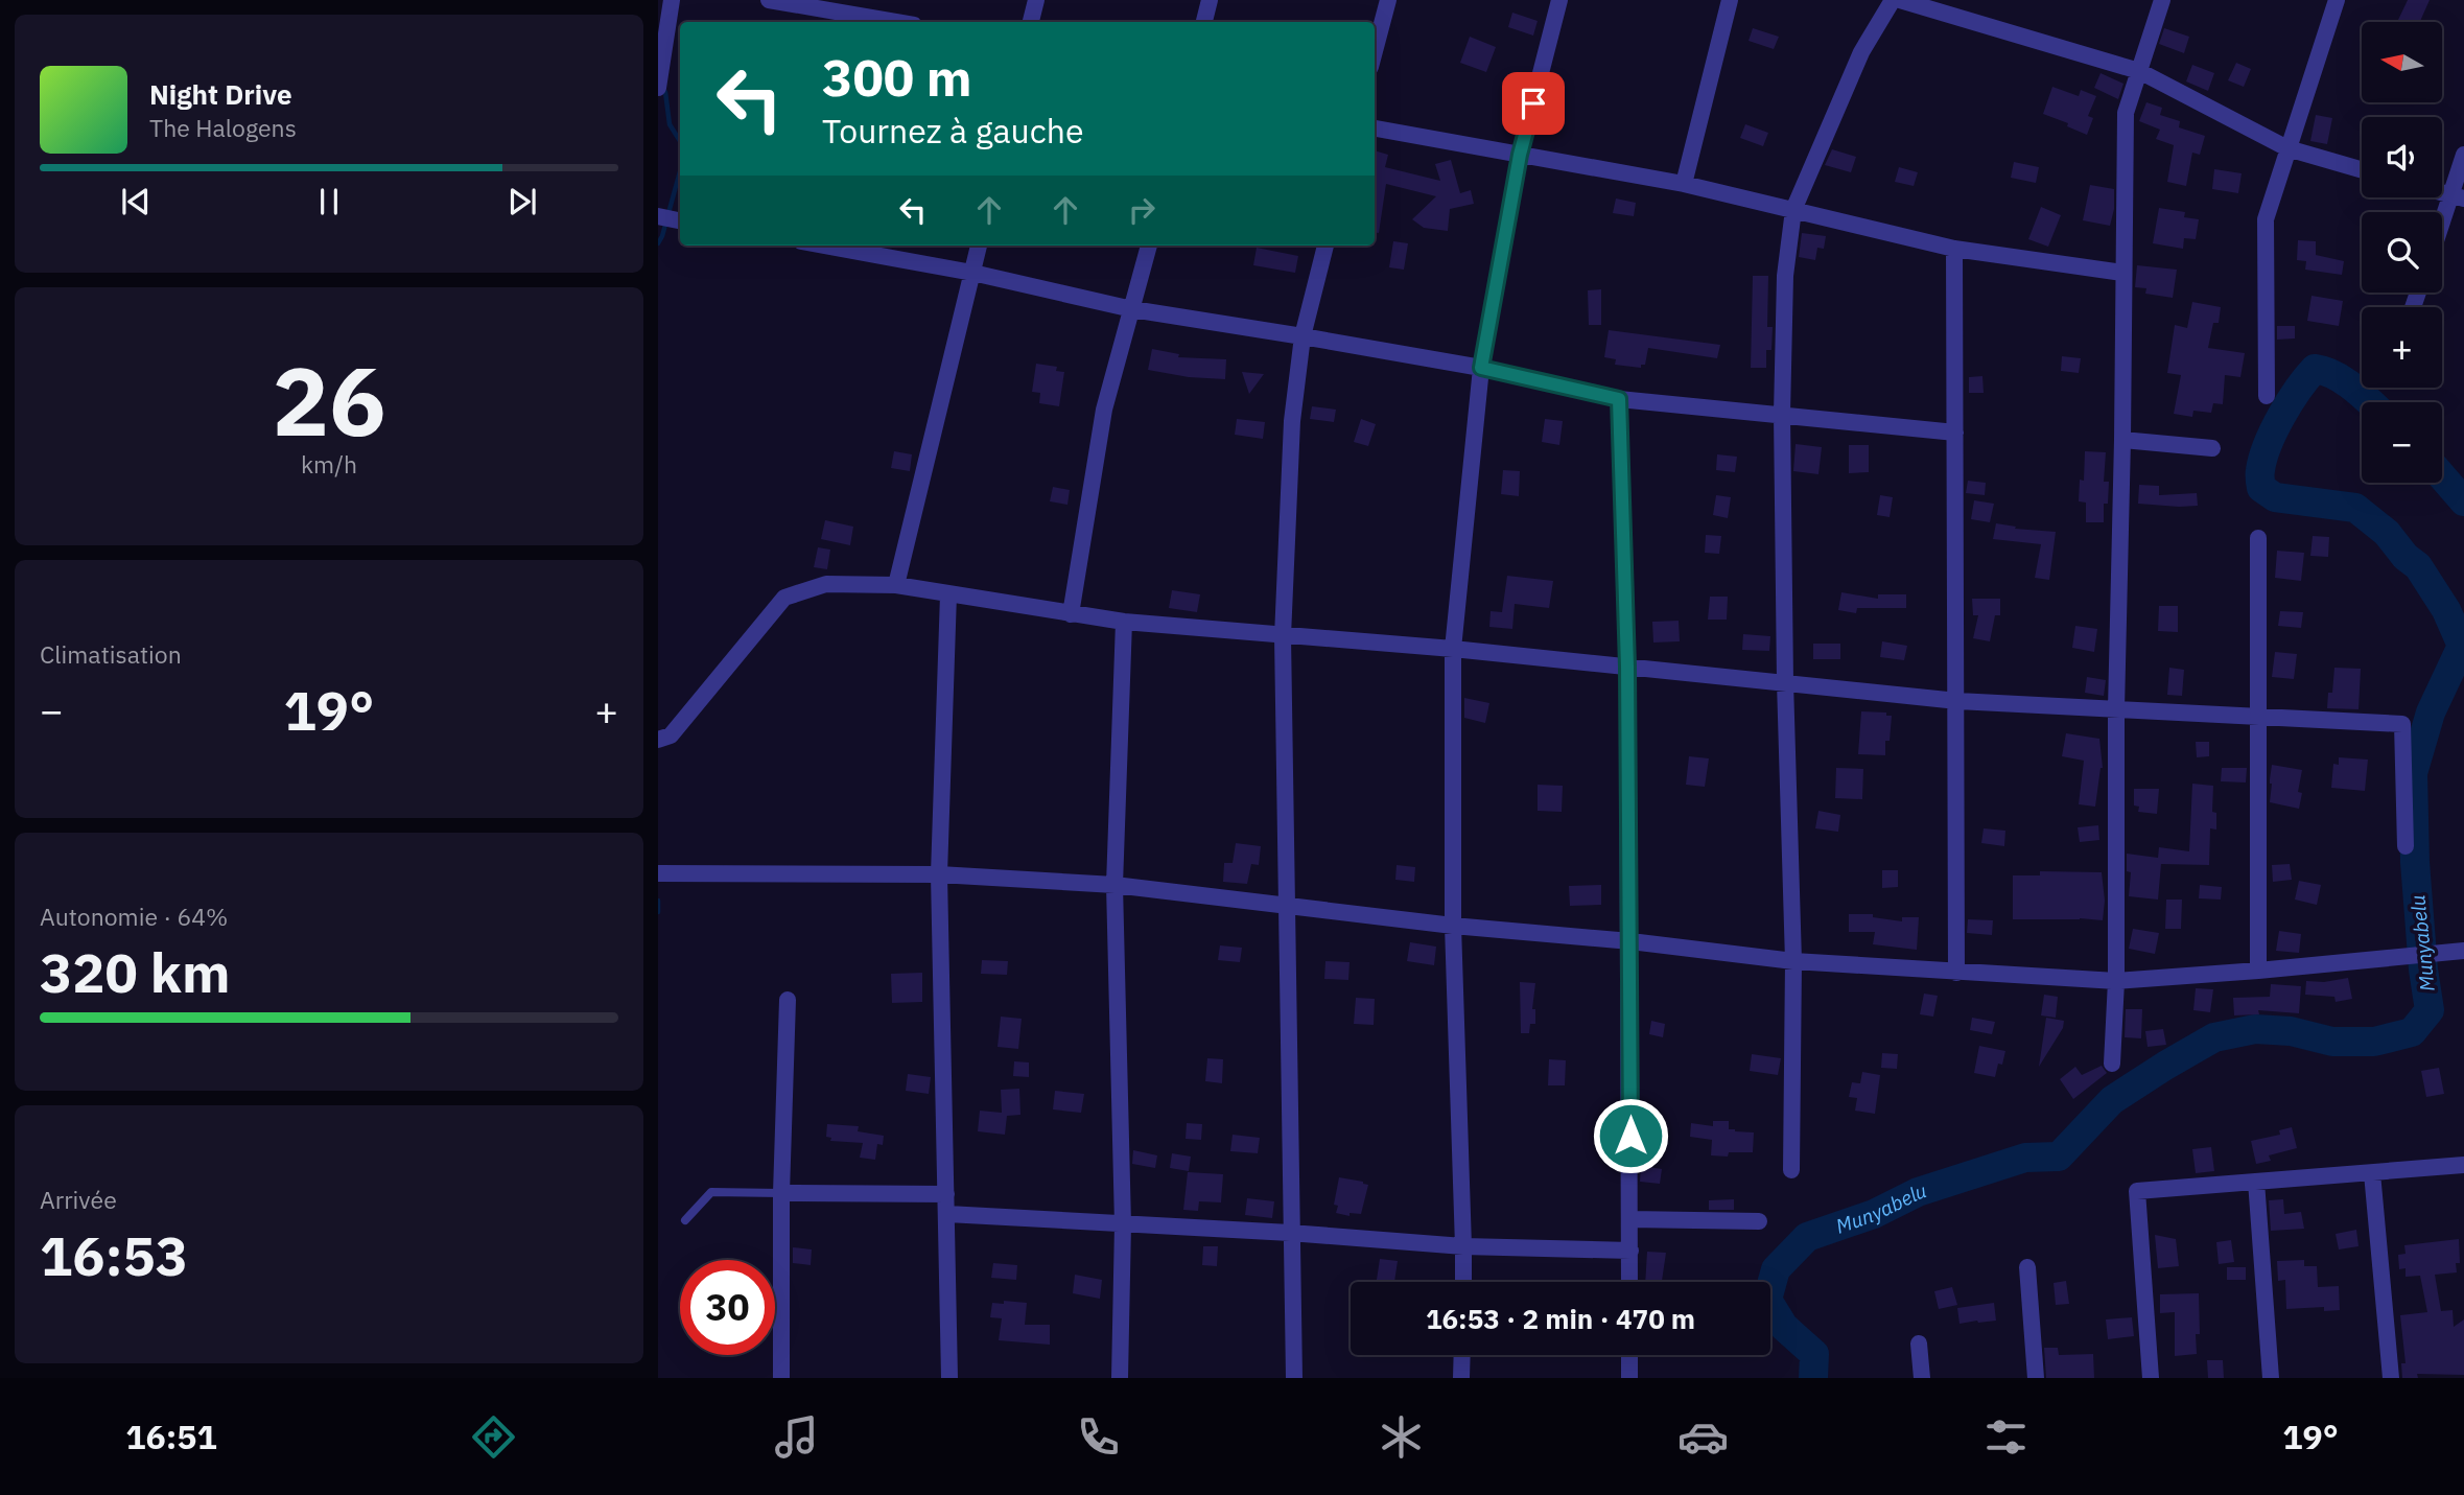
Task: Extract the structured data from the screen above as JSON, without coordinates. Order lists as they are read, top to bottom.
{
  "water": ["Munyabelu"],
  "north": "left",
  "page": {
    "map_buttons": ["+", "−"],
    "turn": ["300 m", "Tournez à gauche"],
    "song": ["Night Drive", "The Halogens"],
    "tile": [
      ["26", "km/h"],
      "Climatisation",
      ["Autonomie · 64%", "320 km"],
      ["Arrivée", "16:53"]
    ],
    "heat": ["−", "19°", "+"],
    "limit": "30",
    "trip": "16:53 · 2 min · 470 m",
    "tabs": ["16:51", "19°"]
  }
}
